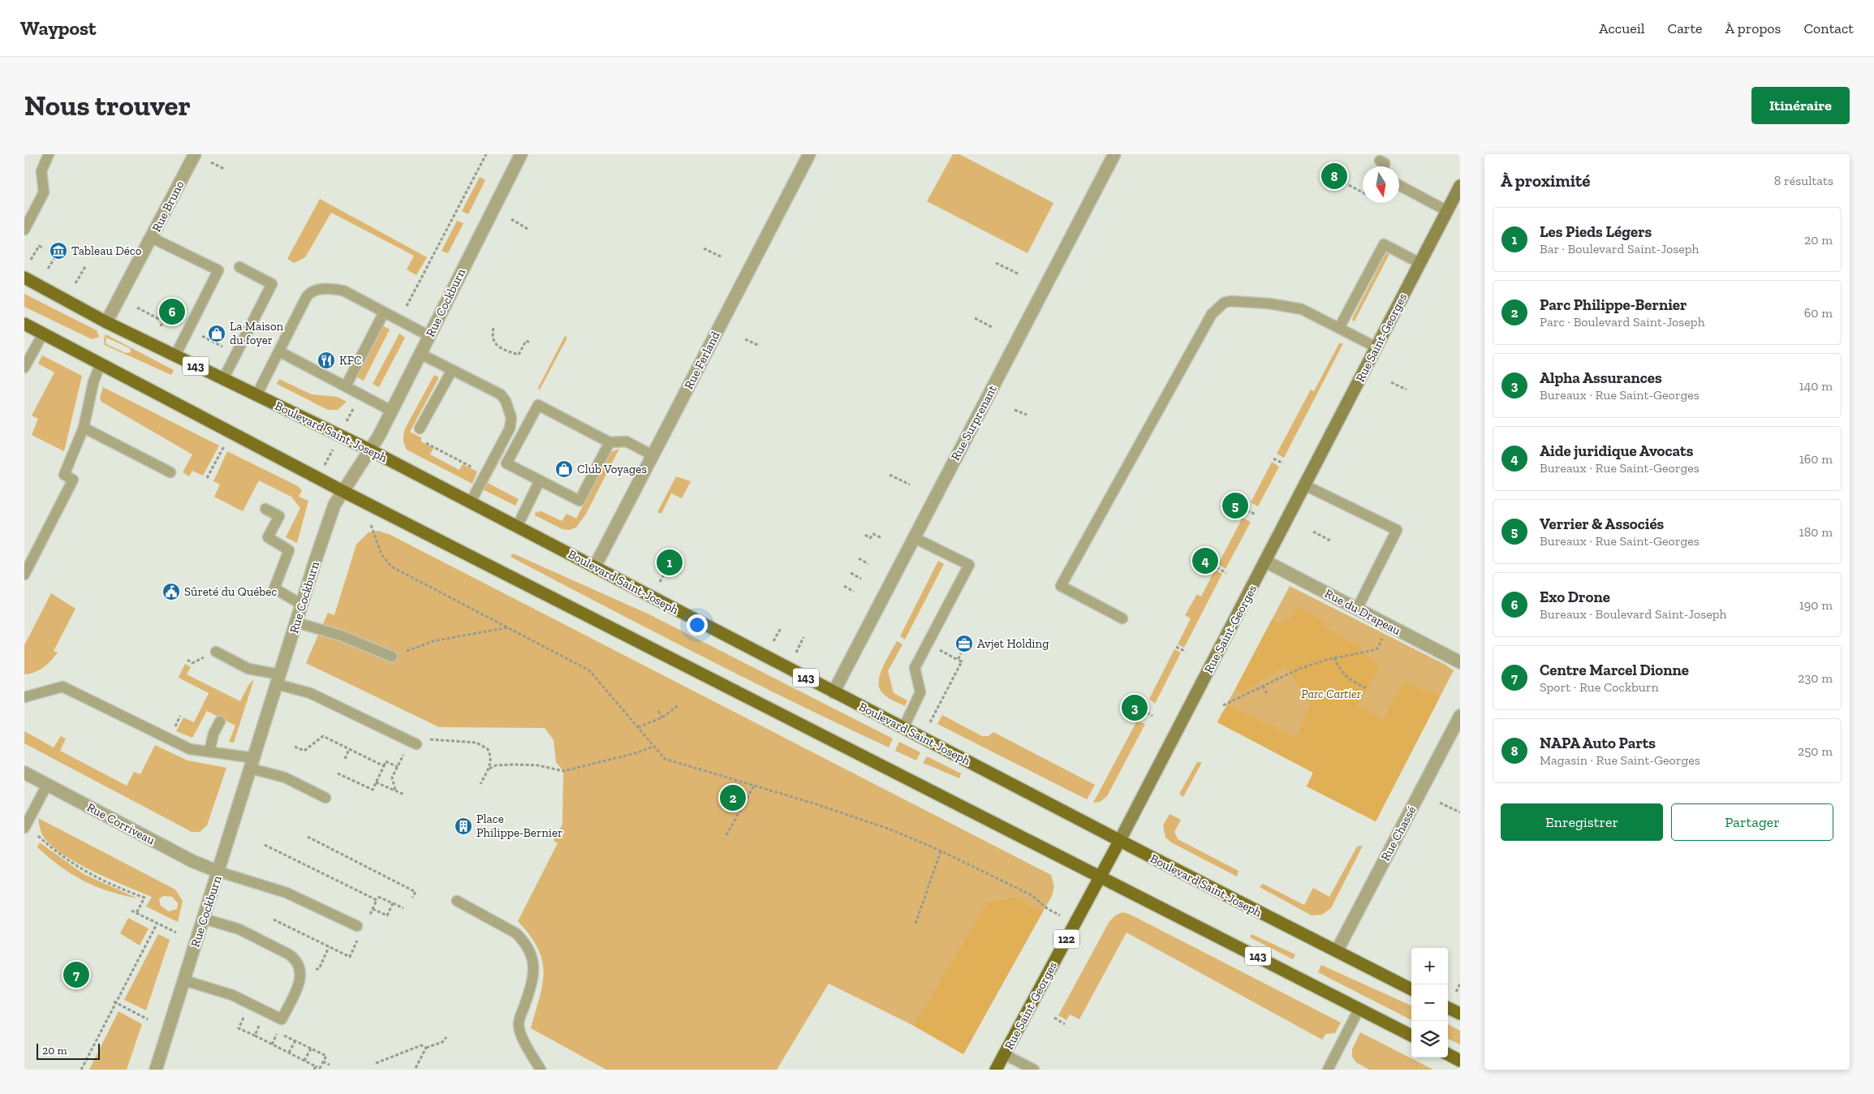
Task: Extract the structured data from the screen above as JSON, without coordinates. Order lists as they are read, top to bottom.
{
  "streets": {
    "main road": [
      "Rue Saint-Georges",
      "143",
      "Boulevard Saint-Joseph",
      "122"
    ],
    "street": [
      "Rue Bruno",
      "Rue Cockburn",
      "Rue Ferland",
      "Rue Surprenant",
      "Rue du Drapeau",
      "Rue Corriveau",
      "Rue Chassé"
    ]
  },
  "crossings": [
    ["Rue Bruno", "Boulevard Saint-Joseph"],
    ["Rue Cockburn", "143"],
    ["Rue Cockburn", "Boulevard Saint-Joseph"],
    ["Rue Cockburn", "Rue Corriveau"],
    ["Rue Saint-Georges", "143"],
    ["Rue Saint-Georges", "Boulevard Saint-Joseph"],
    ["Rue Saint-Georges", "Rue du Drapeau"],
    ["Rue Ferland", "Boulevard Saint-Joseph"],
    ["Rue Surprenant", "Boulevard Saint-Joseph"],
    ["Boulevard Saint-Joseph", "Rue Chassé"]
  ],
  "parks": ["Parc Cartier"],
  "places": {
    "museum": ["Tableau Déco"],
    "shop": ["La Maison du foyer", "Club Voyages"],
    "restaurant": ["KFC"],
    "public building": ["Sûreté du Québec"],
    "office": ["Avjet Holding"],
    "building": ["Place Philippe-Bernier"]
  },
  "scale_bar": "20 m",
  "north": "bottom",
  "page": {
    "header": "Waypost",
    "nav": [
      "Accueil",
      "Carte",
      "À propos",
      "Contact"
    ],
    "buttons": [
      "Itinéraire",
      ["Enregistrer", "Partager"]
    ],
    "title": "Nous trouver",
    "heading": ["À proximité", "8 résultats"],
    "pins": [
      "8",
      "6",
      "5",
      "4",
      "1",
      "3",
      "2",
      "7"
    ],
    "list": [
      {
        "mark": "1",
        "name": "Les Pieds Légers",
        "note": "Bar · Boulevard Saint-Joseph",
        "value": "20 m"
      },
      {
        "mark": "2",
        "name": "Parc Philippe-Bernier",
        "note": "Parc · Boulevard Saint-Joseph",
        "value": "60 m"
      },
      {
        "mark": "3",
        "name": "Alpha Assurances",
        "note": "Bureaux · Rue Saint-Georges",
        "value": "140 m"
      },
      {
        "mark": "4",
        "name": "Aide juridique Avocats",
        "note": "Bureaux · Rue Saint-Georges",
        "value": "160 m"
      },
      {
        "mark": "5",
        "name": "Verrier & Associés",
        "note": "Bureaux · Rue Saint-Georges",
        "value": "180 m"
      },
      {
        "mark": "6",
        "name": "Exo Drone",
        "note": "Bureaux · Boulevard Saint-Joseph",
        "value": "190 m"
      },
      {
        "mark": "7",
        "name": "Centre Marcel Dionne",
        "note": "Sport · Rue Cockburn",
        "value": "230 m"
      },
      {
        "mark": "8",
        "name": "NAPA Auto Parts",
        "note": "Magasin · Rue Saint-Georges",
        "value": "250 m"
      }
    ],
    "map_buttons": ["+", "−"],
    "scale": "20 m"
  }
}
